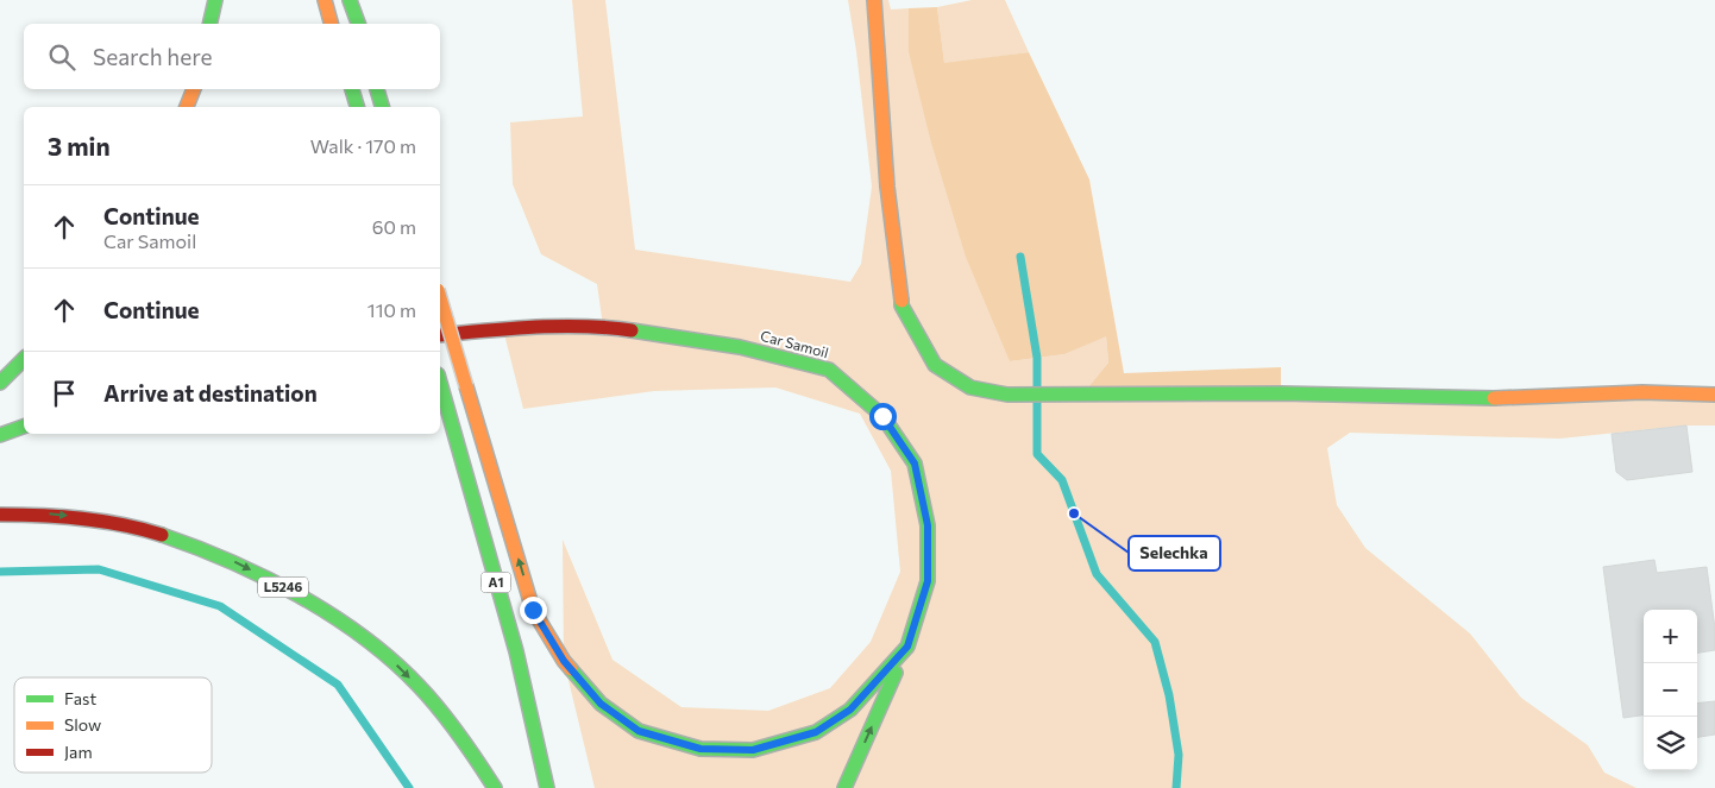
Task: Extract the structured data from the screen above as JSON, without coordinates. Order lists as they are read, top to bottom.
{
  "streets": {
    "main road": ["Car Samoil", "A1", "L5246"]
  },
  "places": ["Selechka"],
  "legend": ["Fast", "Slow", "Jam"],
  "page": {
    "search": "Search here",
    "heading": ["3 min", "Walk · 170 m"],
    "list": [
      ["Continue", "Car Samoil", "60 m"],
      ["Continue", "110 m"],
      "Arrive at destination"
    ],
    "map_buttons": ["+", "−"]
  }
}
